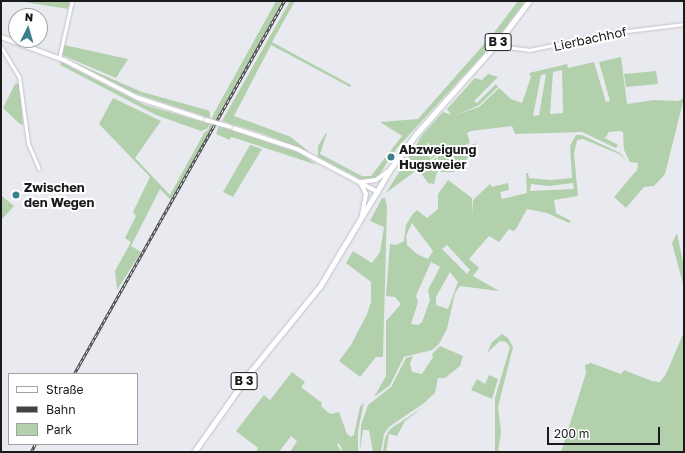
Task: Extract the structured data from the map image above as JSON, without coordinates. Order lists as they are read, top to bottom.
{
  "streets": {
    "main road": ["B 3"],
    "street": ["Lierbachhof"]
  },
  "crossings": [
    ["Lierbachhof", "B 3"]
  ],
  "places": ["Abzweigung Hugsweier", "Zwischen den Wegen"],
  "legend": ["Straße", "Bahn", "Park"],
  "scale_bar": "200 m",
  "north": "top"
}
